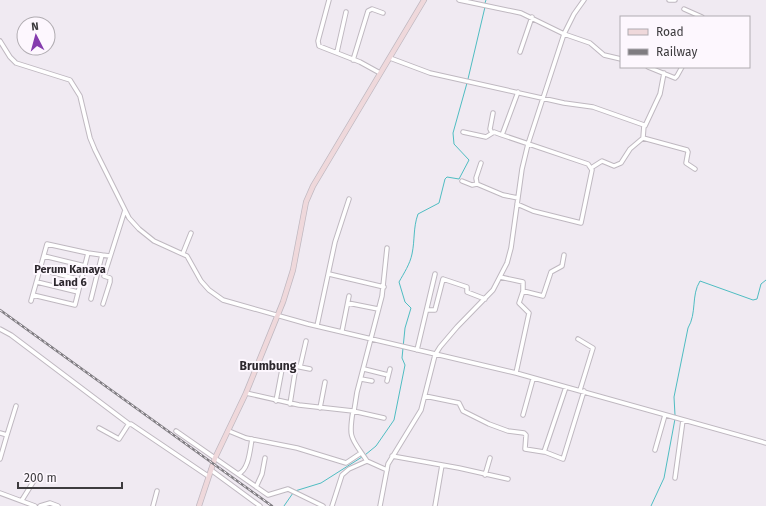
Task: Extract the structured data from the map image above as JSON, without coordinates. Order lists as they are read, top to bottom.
{
  "districts": ["Perum Kanaya Land 6", "Brumbung"],
  "legend": ["Road", "Railway"],
  "scale_bar": "200 m",
  "north": "top"
}
